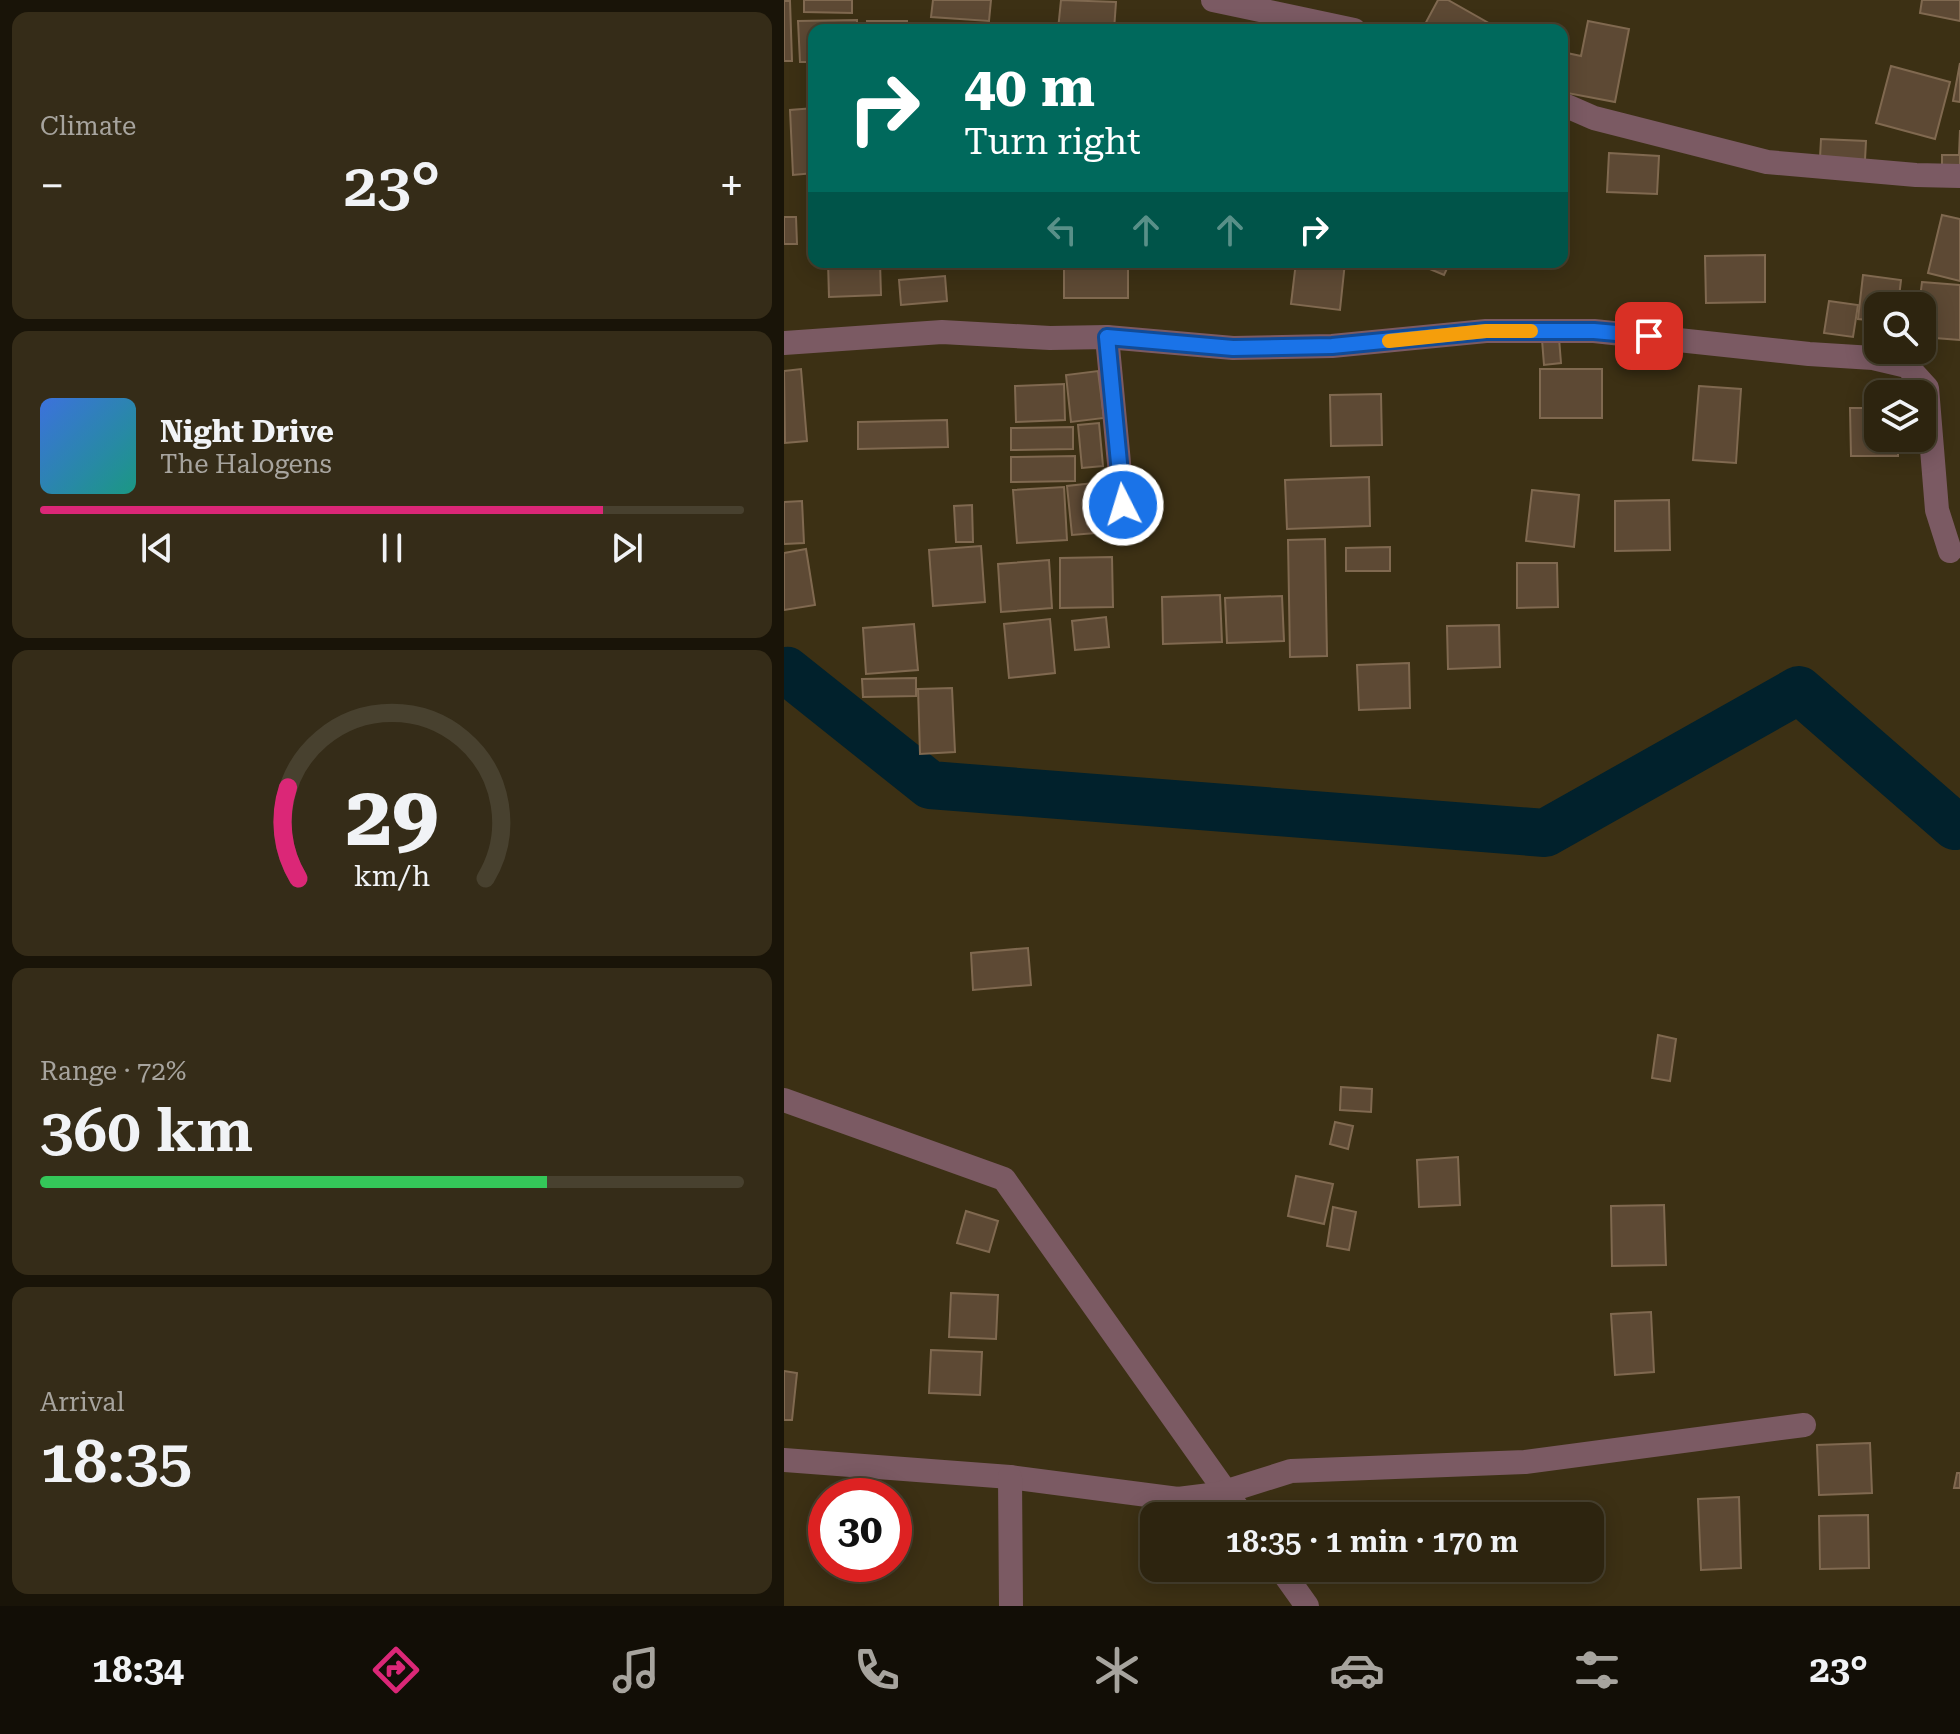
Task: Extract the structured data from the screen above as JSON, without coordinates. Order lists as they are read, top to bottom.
{
  "page": {
    "tile": [
      "Climate",
      ["Range · 72%", "360 km"],
      ["Arrival", "18:35"]
    ],
    "turn": ["40 m", "Turn right"],
    "heat": ["−", "23°", "+"],
    "song": ["Night Drive", "The Halogens"],
    "limit": "30",
    "trip": "18:35 · 1 min · 170 m",
    "tabs": ["18:34", "23°"],
    "gauge": ["29", "km/h"]
  }
}
